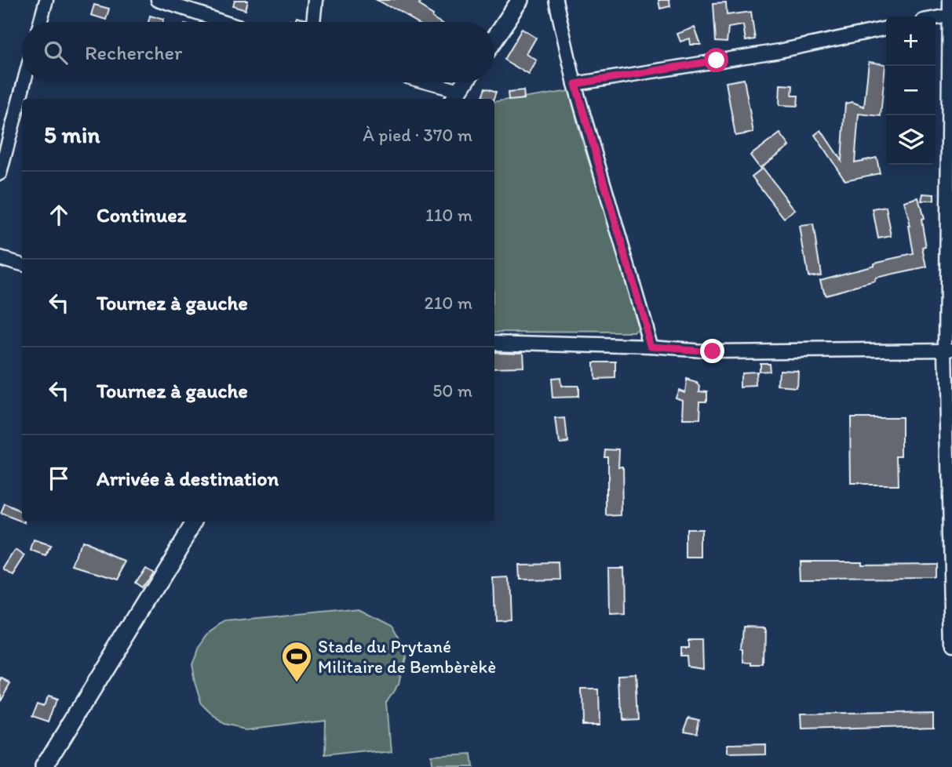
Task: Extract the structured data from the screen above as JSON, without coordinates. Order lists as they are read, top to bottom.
{
  "places": {
    "sports": ["Stade du Prytané Militaire de Bembèrèkè"]
  },
  "page": {
    "map_buttons": ["+", "−"],
    "search": "Rechercher",
    "heading": ["5 min", "À pied · 370 m"],
    "list": [
      ["Continuez", "110 m"],
      ["Tournez à gauche", "210 m"],
      ["Tournez à gauche", "50 m"],
      "Arrivée à destination"
    ]
  }
}
